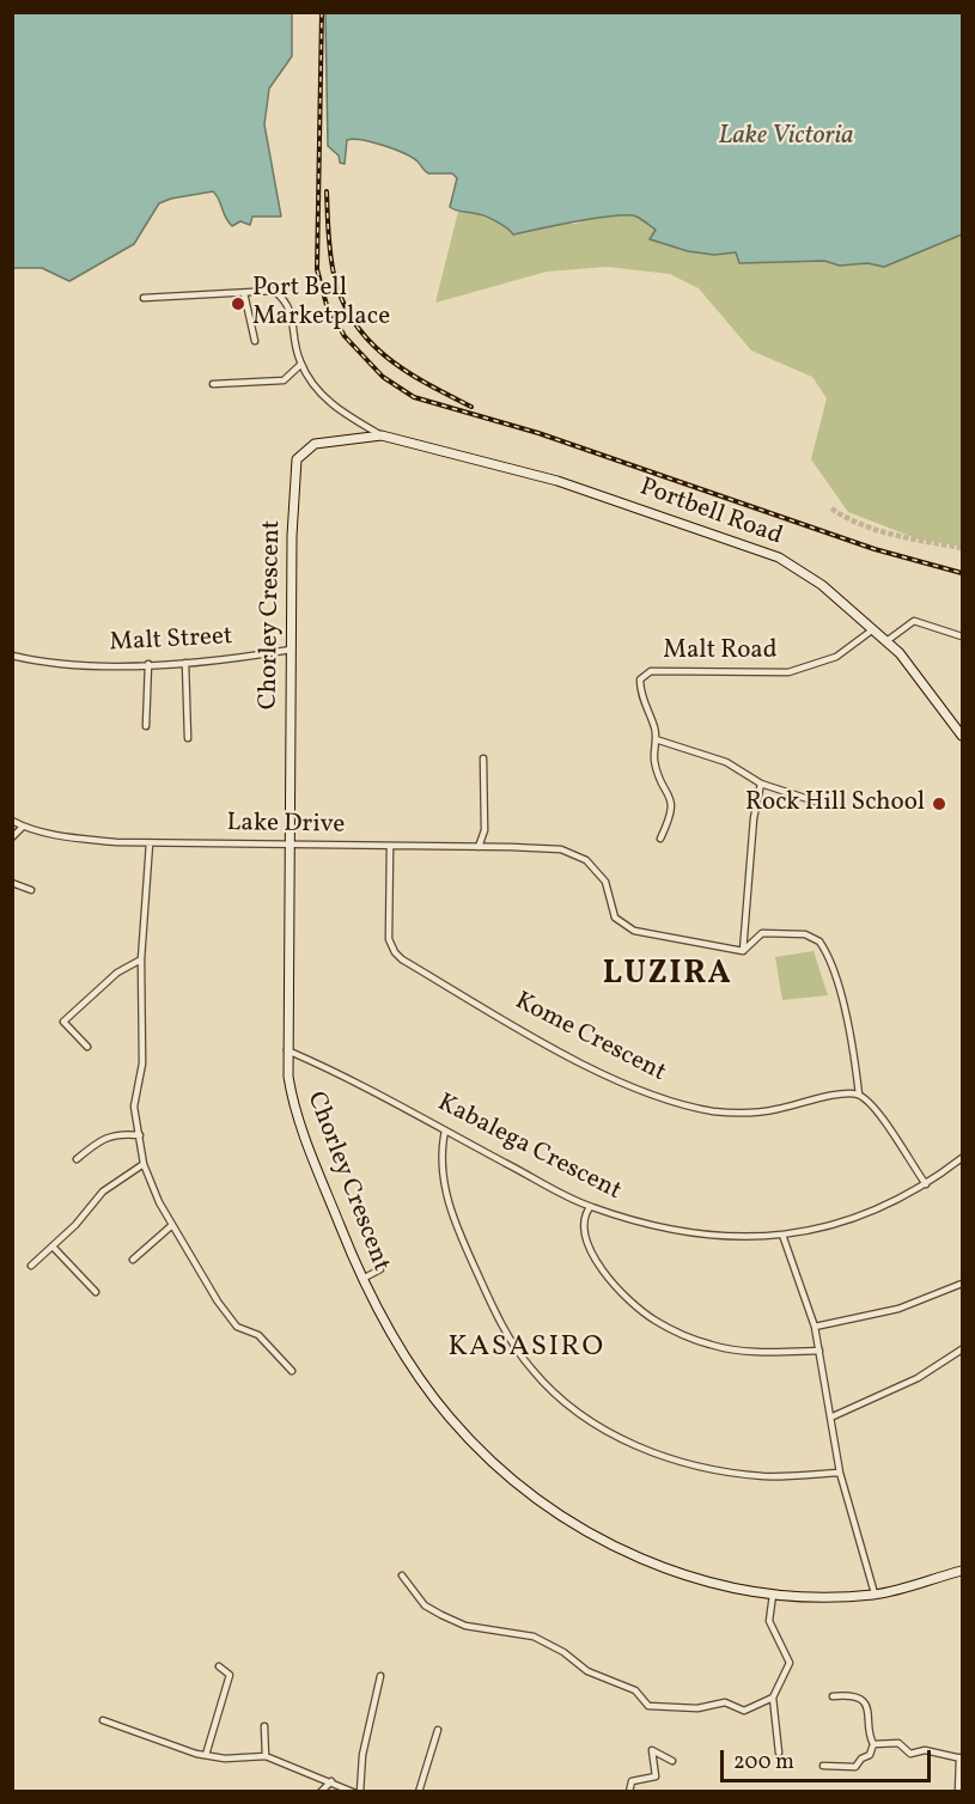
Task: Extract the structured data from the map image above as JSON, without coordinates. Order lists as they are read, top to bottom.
{
  "streets": {
    "main road": ["Portbell Road", "Chorley Crescent"],
    "street": [
      "Malt Street",
      "Malt Road",
      "Lake Drive",
      "Kome Crescent",
      "Kabalega Crescent"
    ]
  },
  "crossings": [
    ["Portbell Road", "Chorley Crescent"],
    ["Portbell Road", "Malt Road"],
    ["Chorley Crescent", "Malt Street"],
    ["Chorley Crescent", "Lake Drive"],
    ["Chorley Crescent", "Kabalega Crescent"],
    ["Lake Drive", "Kome Crescent"]
  ],
  "districts": ["LUZIRA", "KASASIRO"],
  "water": ["Lake Victoria"],
  "places": ["Port Bell Marketplace", "Rock Hill School"],
  "scale_bar": "200 m"
}
